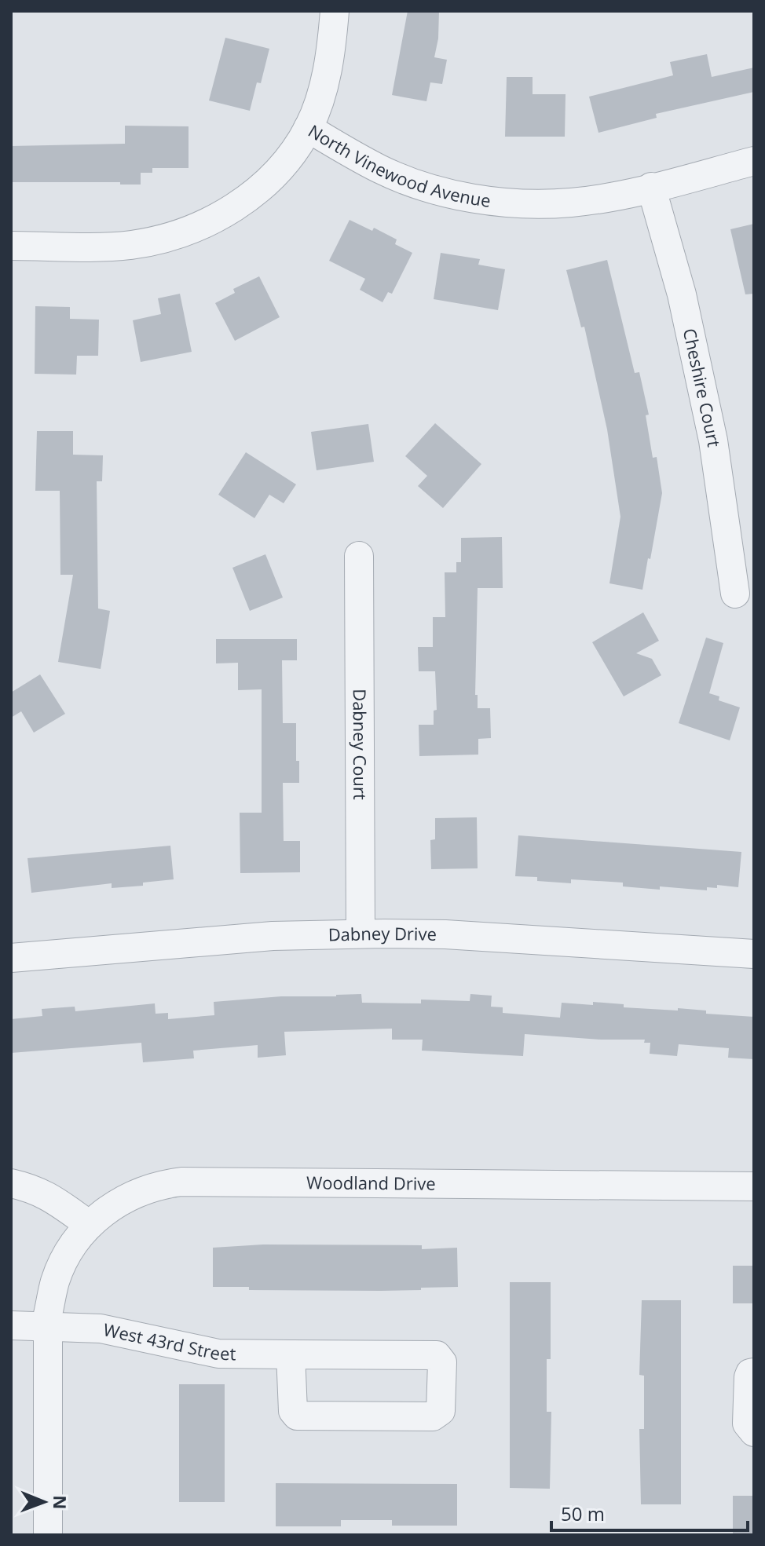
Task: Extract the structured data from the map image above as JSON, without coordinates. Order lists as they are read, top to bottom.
{
  "streets": {
    "street": [
      "North Vinewood Avenue",
      "Cheshire Court",
      "Dabney Court",
      "Dabney Drive",
      "Woodland Drive",
      "West 43rd Street"
    ]
  },
  "crossings": [
    ["North Vinewood Avenue", "Cheshire Court"],
    ["Dabney Court", "Dabney Drive"]
  ],
  "scale_bar": "50 m",
  "north": "right"
}
